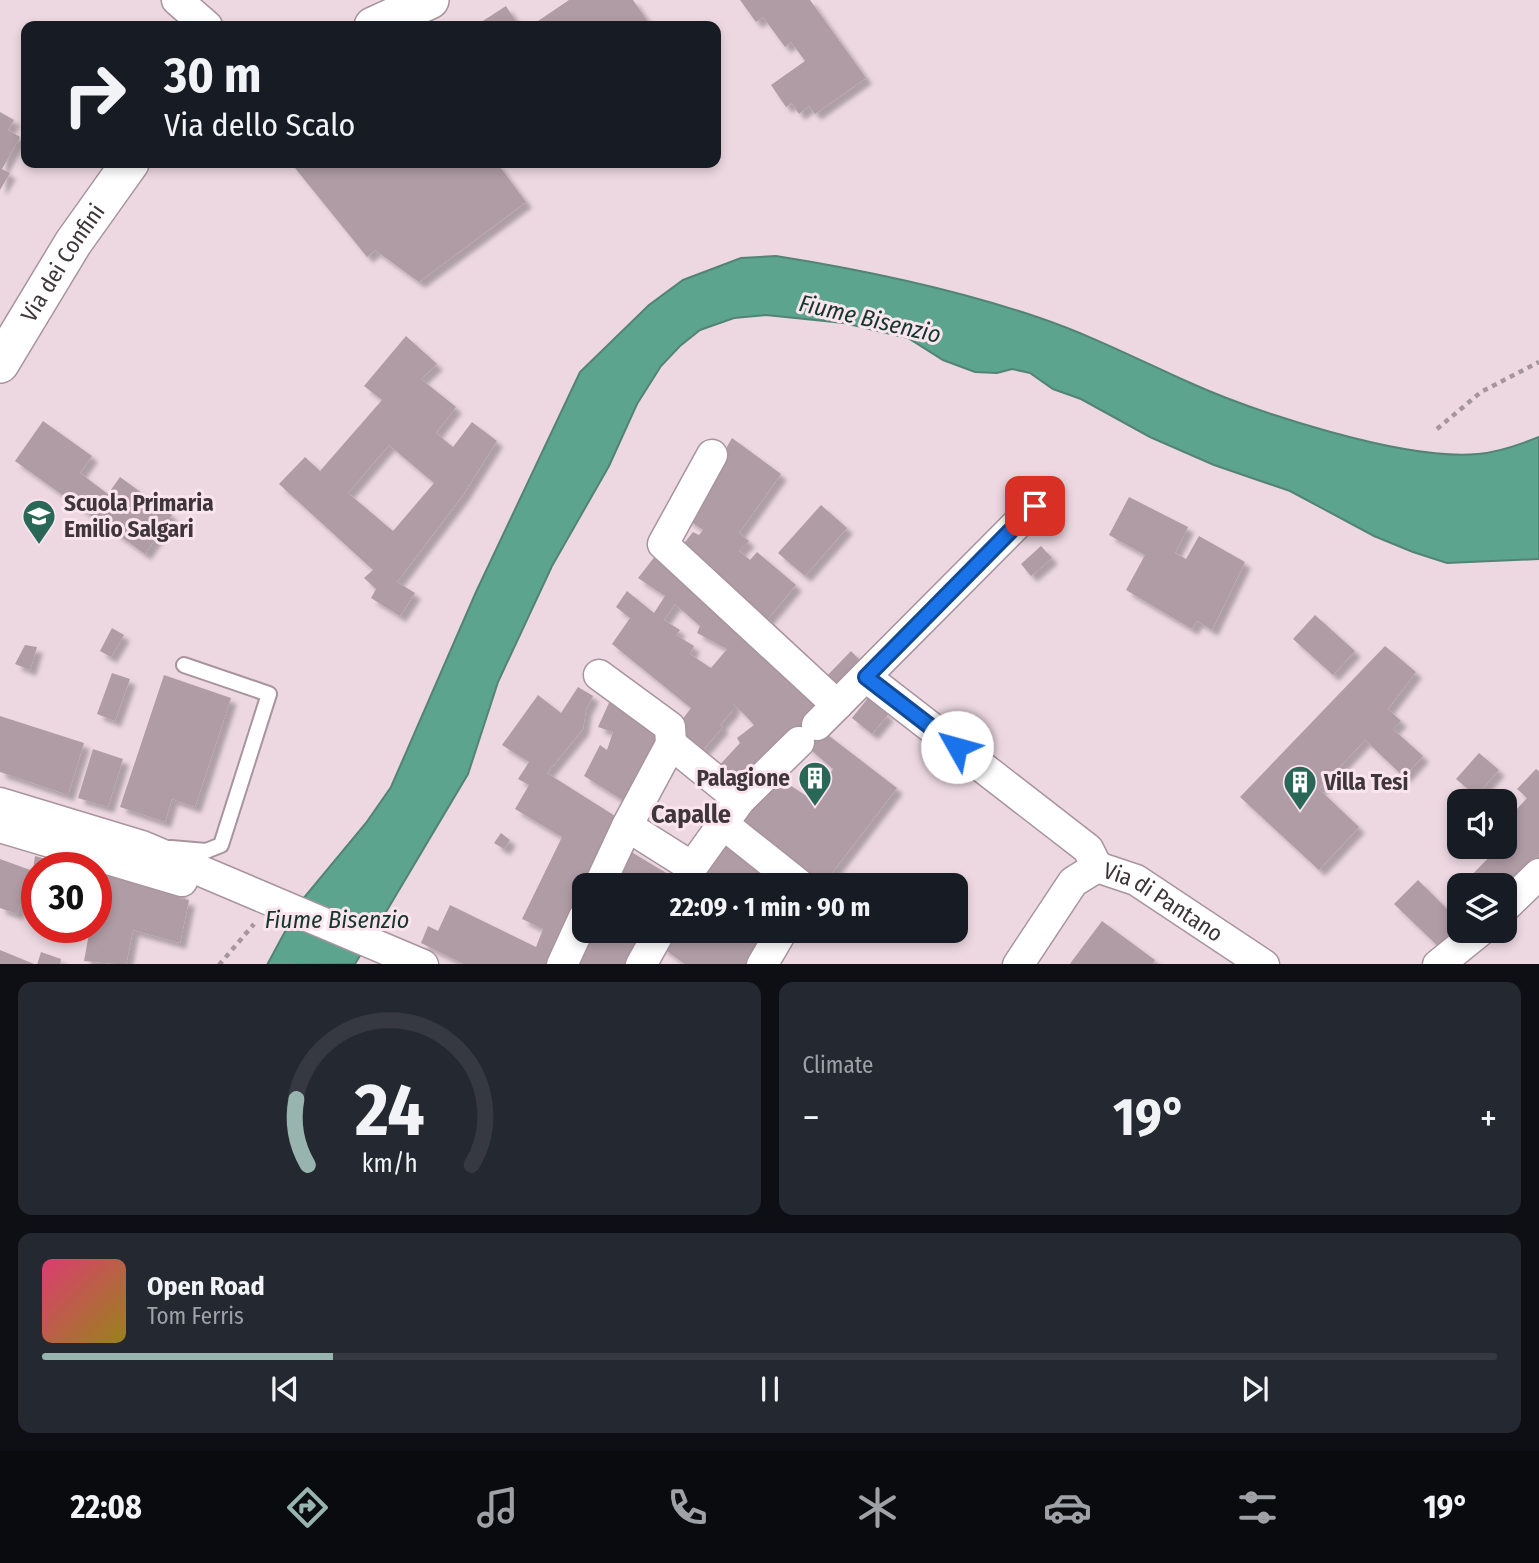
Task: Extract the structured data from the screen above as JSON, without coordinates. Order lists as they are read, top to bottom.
{
  "streets": {
    "street": ["Via dei Confini", "Via di Pantano"]
  },
  "districts": ["Capalle"],
  "water": ["Fiume Bisenzio"],
  "places": {
    "school or university": ["Scuola Primaria Emilio Salgari"],
    "building": ["Palagione", "Villa Tesi"]
  },
  "page": {
    "turn": ["30 m", "Via dello Scalo"],
    "limit": "30",
    "trip": "22:09 · 1 min · 90 m",
    "tile": "Climate",
    "heat": ["−", "19°", "+"],
    "song": ["Open Road", "Tom Ferris"],
    "tabs": ["22:08", "19°"],
    "gauge": ["24", "km/h"]
  }
}
